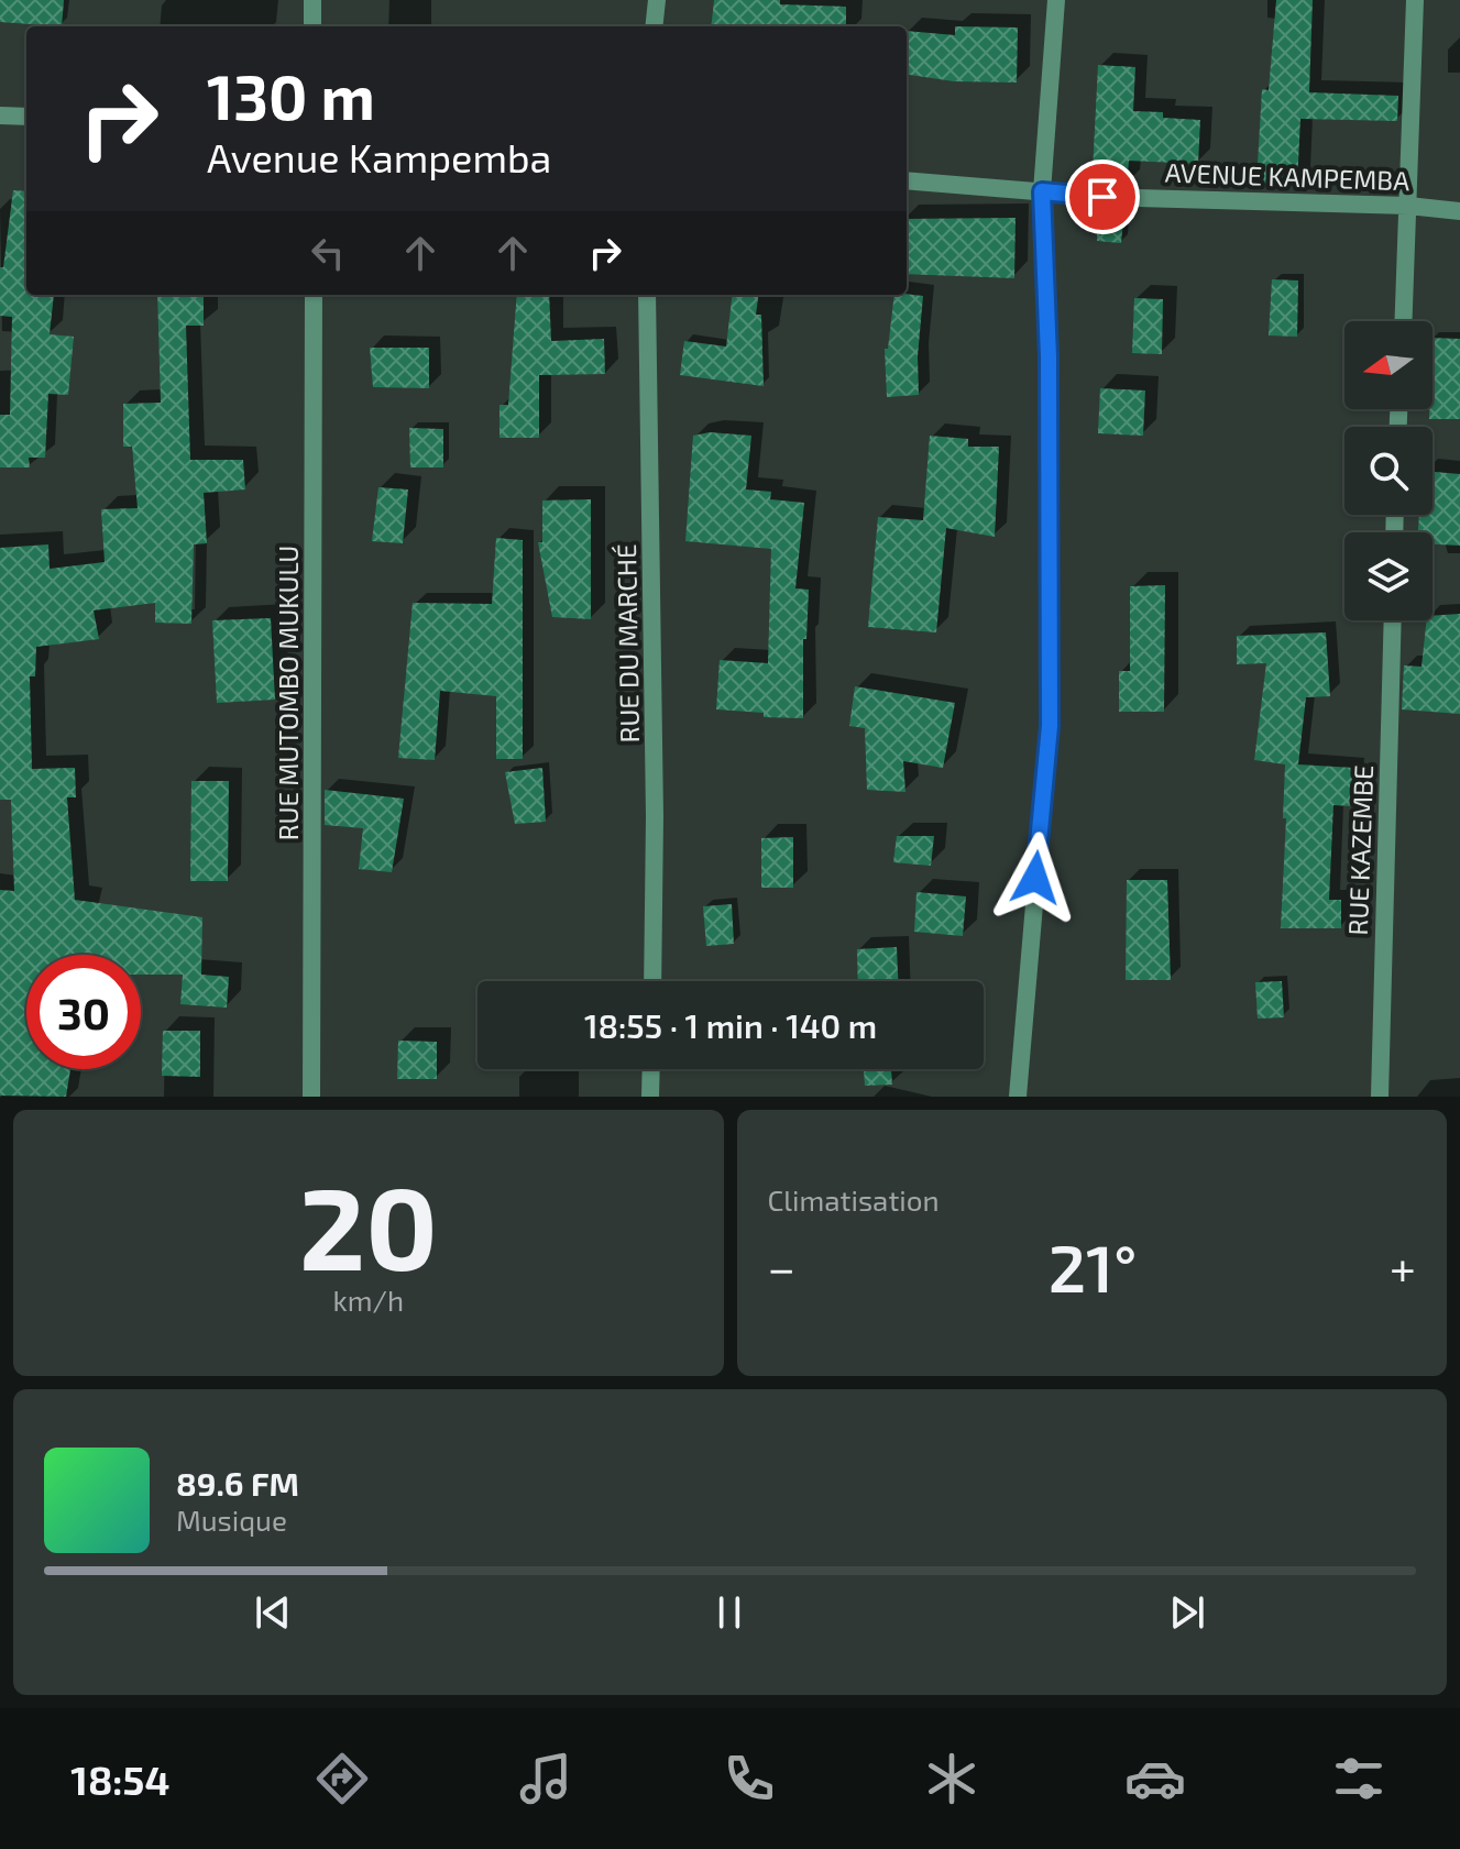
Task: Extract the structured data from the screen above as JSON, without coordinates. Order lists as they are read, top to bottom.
{
  "streets": {
    "street": [
      "AVENUE KAMPEMBA",
      "RUE DU MARCHÉ",
      "RUE MUTOMBO MUKULU",
      "RUE KAZEMBE"
    ]
  },
  "north": "left",
  "page": {
    "turn": ["130 m", "Avenue Kampemba"],
    "limit": "30",
    "trip": "18:55 · 1 min · 140 m",
    "tile": [
      ["20", "km/h"],
      "Climatisation"
    ],
    "heat": ["−", "21°", "+"],
    "song": ["89.6 FM", "Musique"],
    "tabs": "18:54"
  }
}
